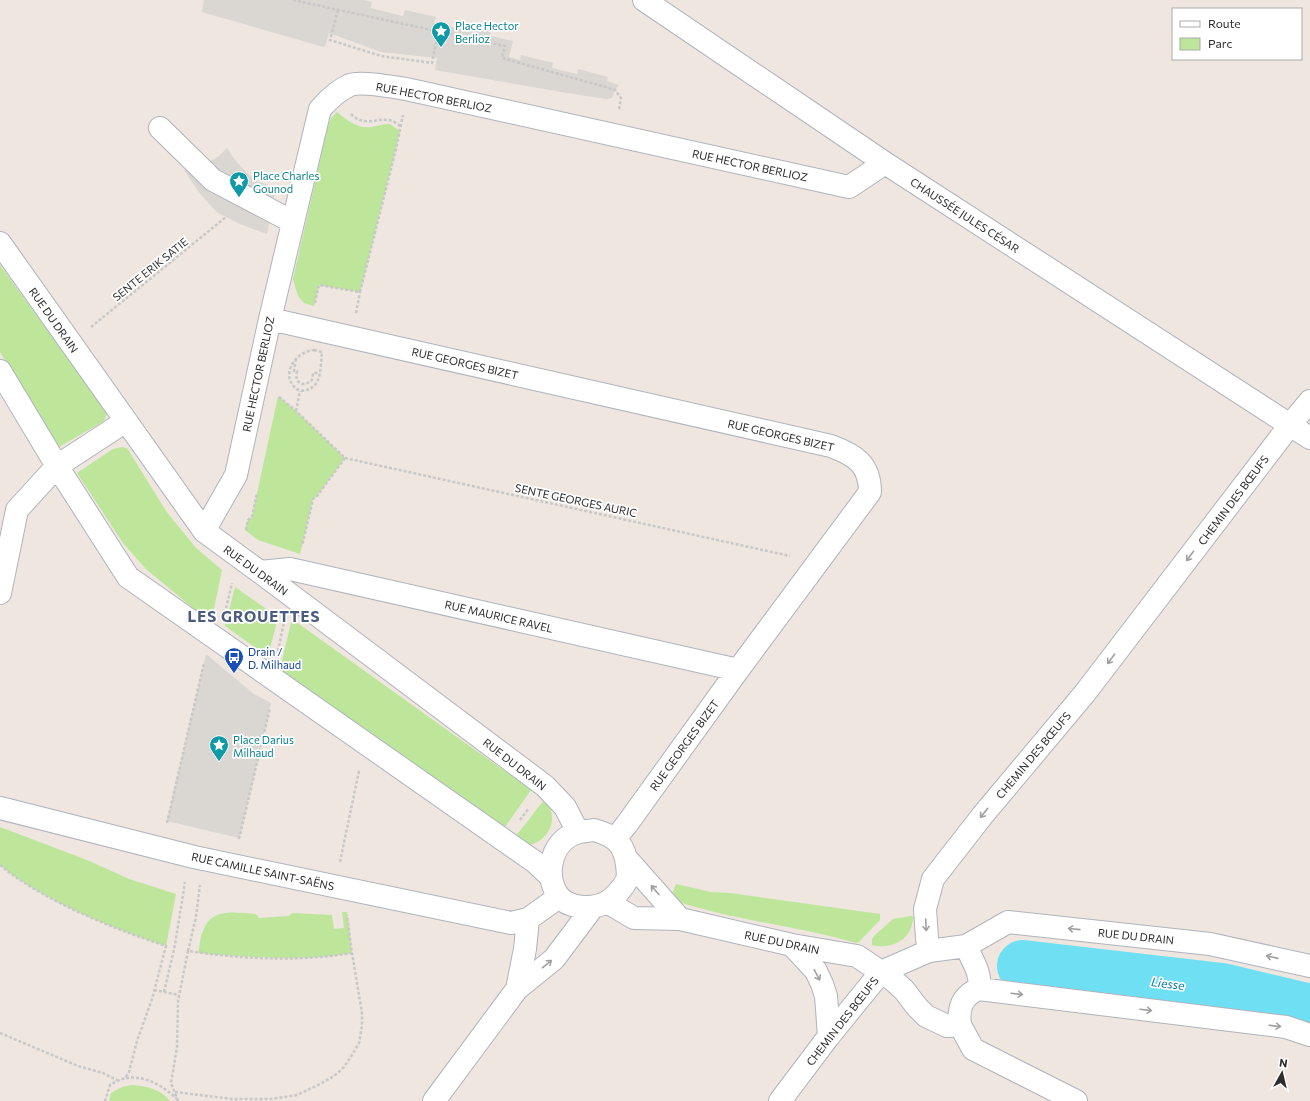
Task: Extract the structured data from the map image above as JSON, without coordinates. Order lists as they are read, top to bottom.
{
  "streets": {
    "street": [
      "RUE HECTOR BERLIOZ",
      "CHAUSSÉE JULES CÉSAR",
      "RUE DU DRAIN",
      "RUE GEORGES BIZET",
      "CHEMIN DES BŒUFS",
      "RUE MAURICE RAVEL",
      "RUE CAMILLE SAINT-SAËNS"
    ],
    "path": ["SENTE ERIK SATIE", "SENTE GEORGES AURIC"]
  },
  "crossings": [
    ["RUE HECTOR BERLIOZ", "CHAUSSÉE JULES CÉSAR"],
    ["RUE HECTOR BERLIOZ", "RUE DU DRAIN"],
    ["RUE HECTOR BERLIOZ", "RUE GEORGES BIZET"],
    ["CHAUSSÉE JULES CÉSAR", "CHEMIN DES BŒUFS"],
    ["RUE DU DRAIN", "RUE GEORGES BIZET"],
    ["RUE DU DRAIN", "CHEMIN DES BŒUFS"],
    ["RUE DU DRAIN", "RUE MAURICE RAVEL"],
    ["RUE GEORGES BIZET", "RUE MAURICE RAVEL"]
  ],
  "one_way": ["CHEMIN DES BŒUFS"],
  "districts": ["LES GROUETTES"],
  "water": ["Liesse"],
  "places": {
    "place": ["Place Hector Berlioz", "Place Charles Gounod", "Place Darius Milhaud"],
    "bus stop": ["Drain / D. Milhaud"]
  },
  "legend": ["Route", "Parc"],
  "north": "top"
}
